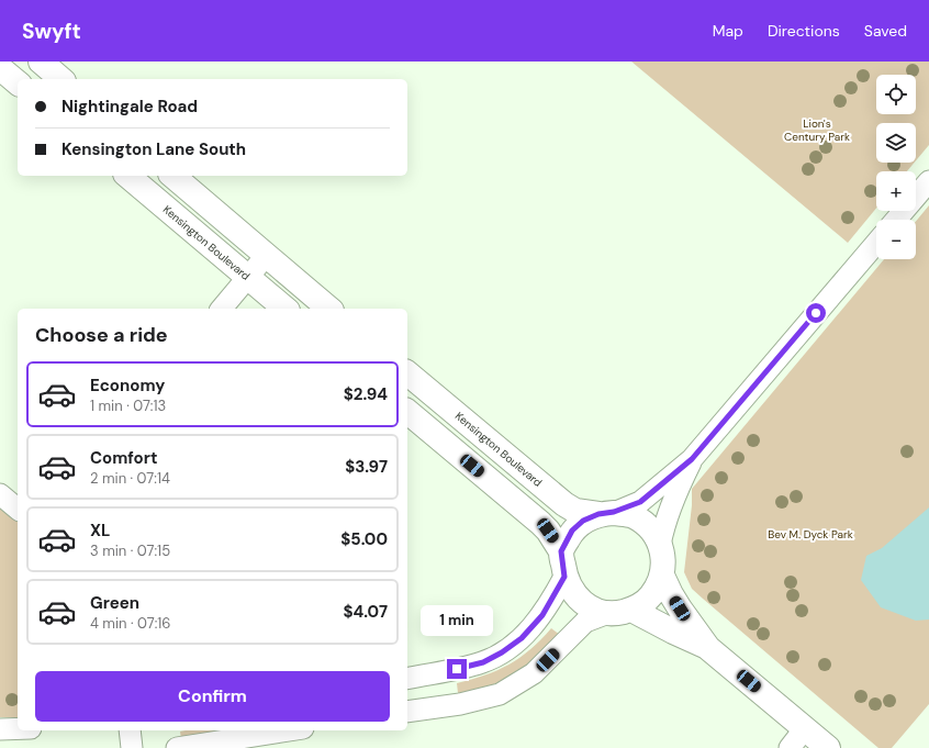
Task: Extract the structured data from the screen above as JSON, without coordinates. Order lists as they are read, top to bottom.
{
  "streets": {
    "street": ["Kensington Boulevard"]
  },
  "parks": ["Lion's Century Park", "Bev M. Dyck Park"],
  "page": {
    "header": "Swyft",
    "nav": ["Map", "Directions", "Saved"],
    "map_buttons": ["+", "−"],
    "banner": ["Nightingale Road", "Kensington Lane South"],
    "heading": "Choose a ride",
    "list": [
      {
        "name": "Economy",
        "note": "1 min · 07:13",
        "value": "$2.94"
      },
      {
        "name": "Comfort",
        "note": "2 min · 07:14",
        "value": "$3.97"
      },
      {
        "name": "XL",
        "note": "3 min · 07:15",
        "value": "$5.00"
      },
      {
        "name": "Green",
        "note": "4 min · 07:16",
        "value": "$4.07"
      }
    ],
    "bubble": "1 min",
    "buttons": "Confirm"
  }
}
